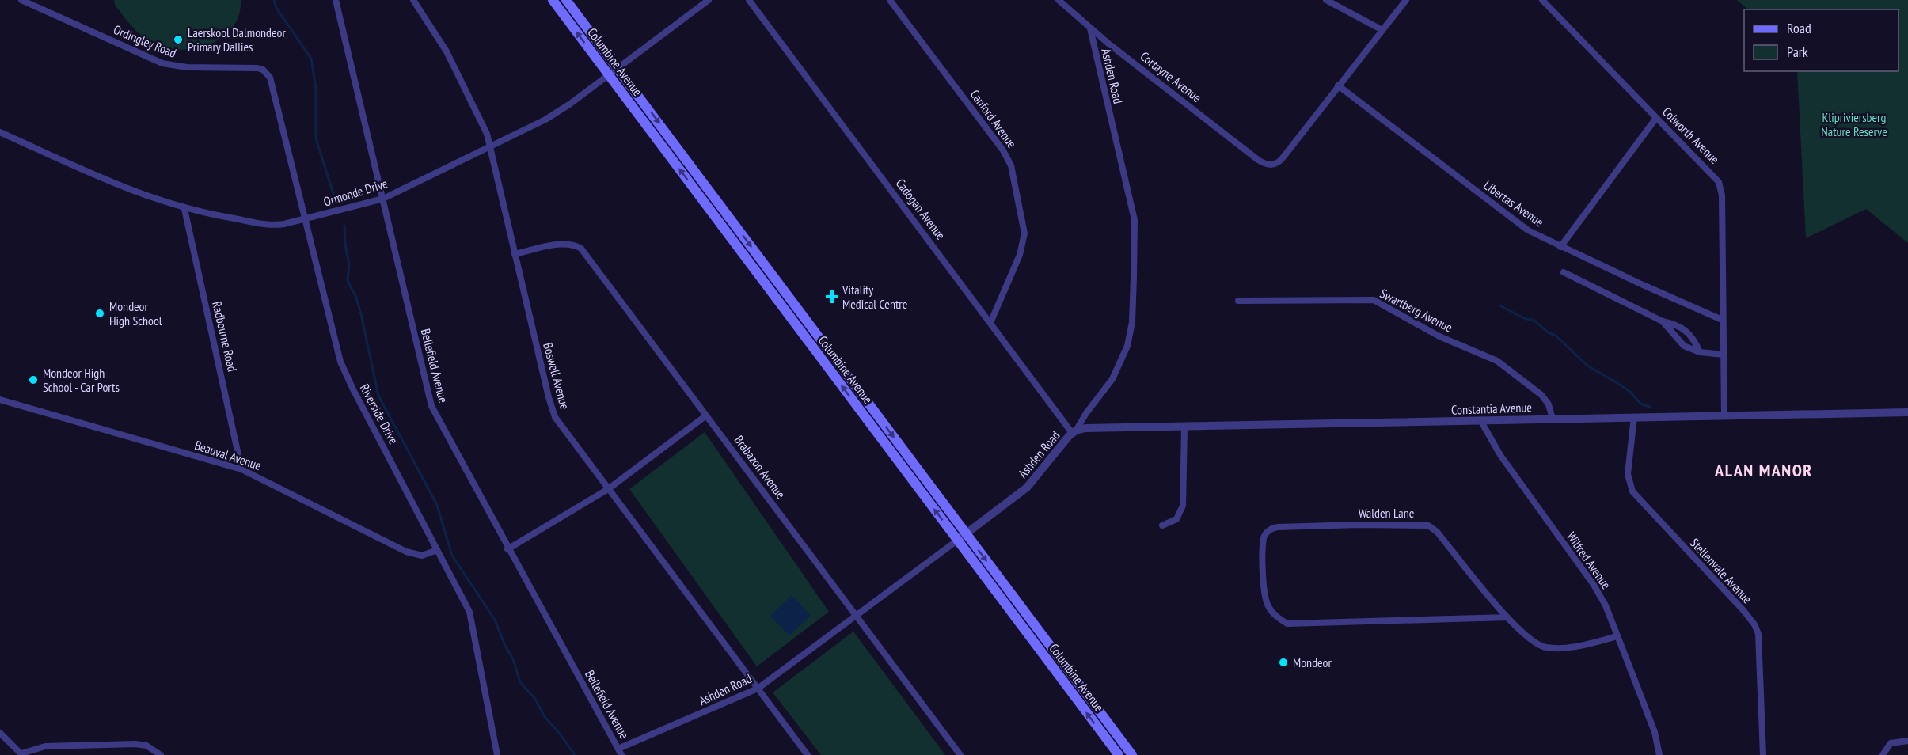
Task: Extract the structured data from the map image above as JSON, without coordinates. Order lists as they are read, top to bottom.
{
  "streets": {
    "main road": ["Columbine Avenue"],
    "street": [
      "Ordingley Road",
      "Ashden Road",
      "Cortayne Avenue",
      "Canford Avenue",
      "Colworth Avenue",
      "Ormonde Drive",
      "Libertas Avenue",
      "Cadogan Avenue",
      "Swartberg Avenue",
      "Radbourne Road",
      "Bellefield Avenue",
      "Boswell Avenue",
      "Constantia Avenue",
      "Riverside Drive",
      "Beauval Avenue",
      "Brabazon Avenue",
      "Walden Lane",
      "Wilfred Avenue",
      "Stellenvale Avenue"
    ]
  },
  "crossings": [
    ["Ordingley Road", "Riverside Drive"],
    ["Columbine Avenue", "Ashden Road"],
    ["Columbine Avenue", "Ormonde Drive"],
    ["Ashden Road", "Cortayne Avenue"],
    ["Ashden Road", "Cadogan Avenue"],
    ["Ashden Road", "Bellefield Avenue"],
    ["Ashden Road", "Boswell Avenue"],
    ["Ashden Road", "Constantia Avenue"],
    ["Ashden Road", "Brabazon Avenue"],
    ["Cortayne Avenue", "Libertas Avenue"],
    ["Canford Avenue", "Cadogan Avenue"],
    ["Colworth Avenue", "Libertas Avenue"],
    ["Colworth Avenue", "Constantia Avenue"],
    ["Ormonde Drive", "Radbourne Road"],
    ["Ormonde Drive", "Bellefield Avenue"],
    ["Ormonde Drive", "Boswell Avenue"],
    ["Ormonde Drive", "Riverside Drive"],
    ["Cadogan Avenue", "Constantia Avenue"],
    ["Swartberg Avenue", "Constantia Avenue"],
    ["Radbourne Road", "Beauval Avenue"],
    ["Boswell Avenue", "Brabazon Avenue"],
    ["Constantia Avenue", "Wilfred Avenue"],
    ["Constantia Avenue", "Stellenvale Avenue"],
    ["Riverside Drive", "Beauval Avenue"],
    ["Walden Lane", "Wilfred Avenue"]
  ],
  "districts": ["ALAN MANOR"],
  "parks": ["Klipriviersberg Nature Reserve"],
  "places": {
    "other": [
      "Laerskool Dalmondeor Primary Dallies",
      "Mondeor High School",
      "Mondeor High School - Car Ports",
      "Mondeor"
    ],
    "health": ["Vitality Medical Centre"]
  },
  "legend": ["Road", "Park"]
}
